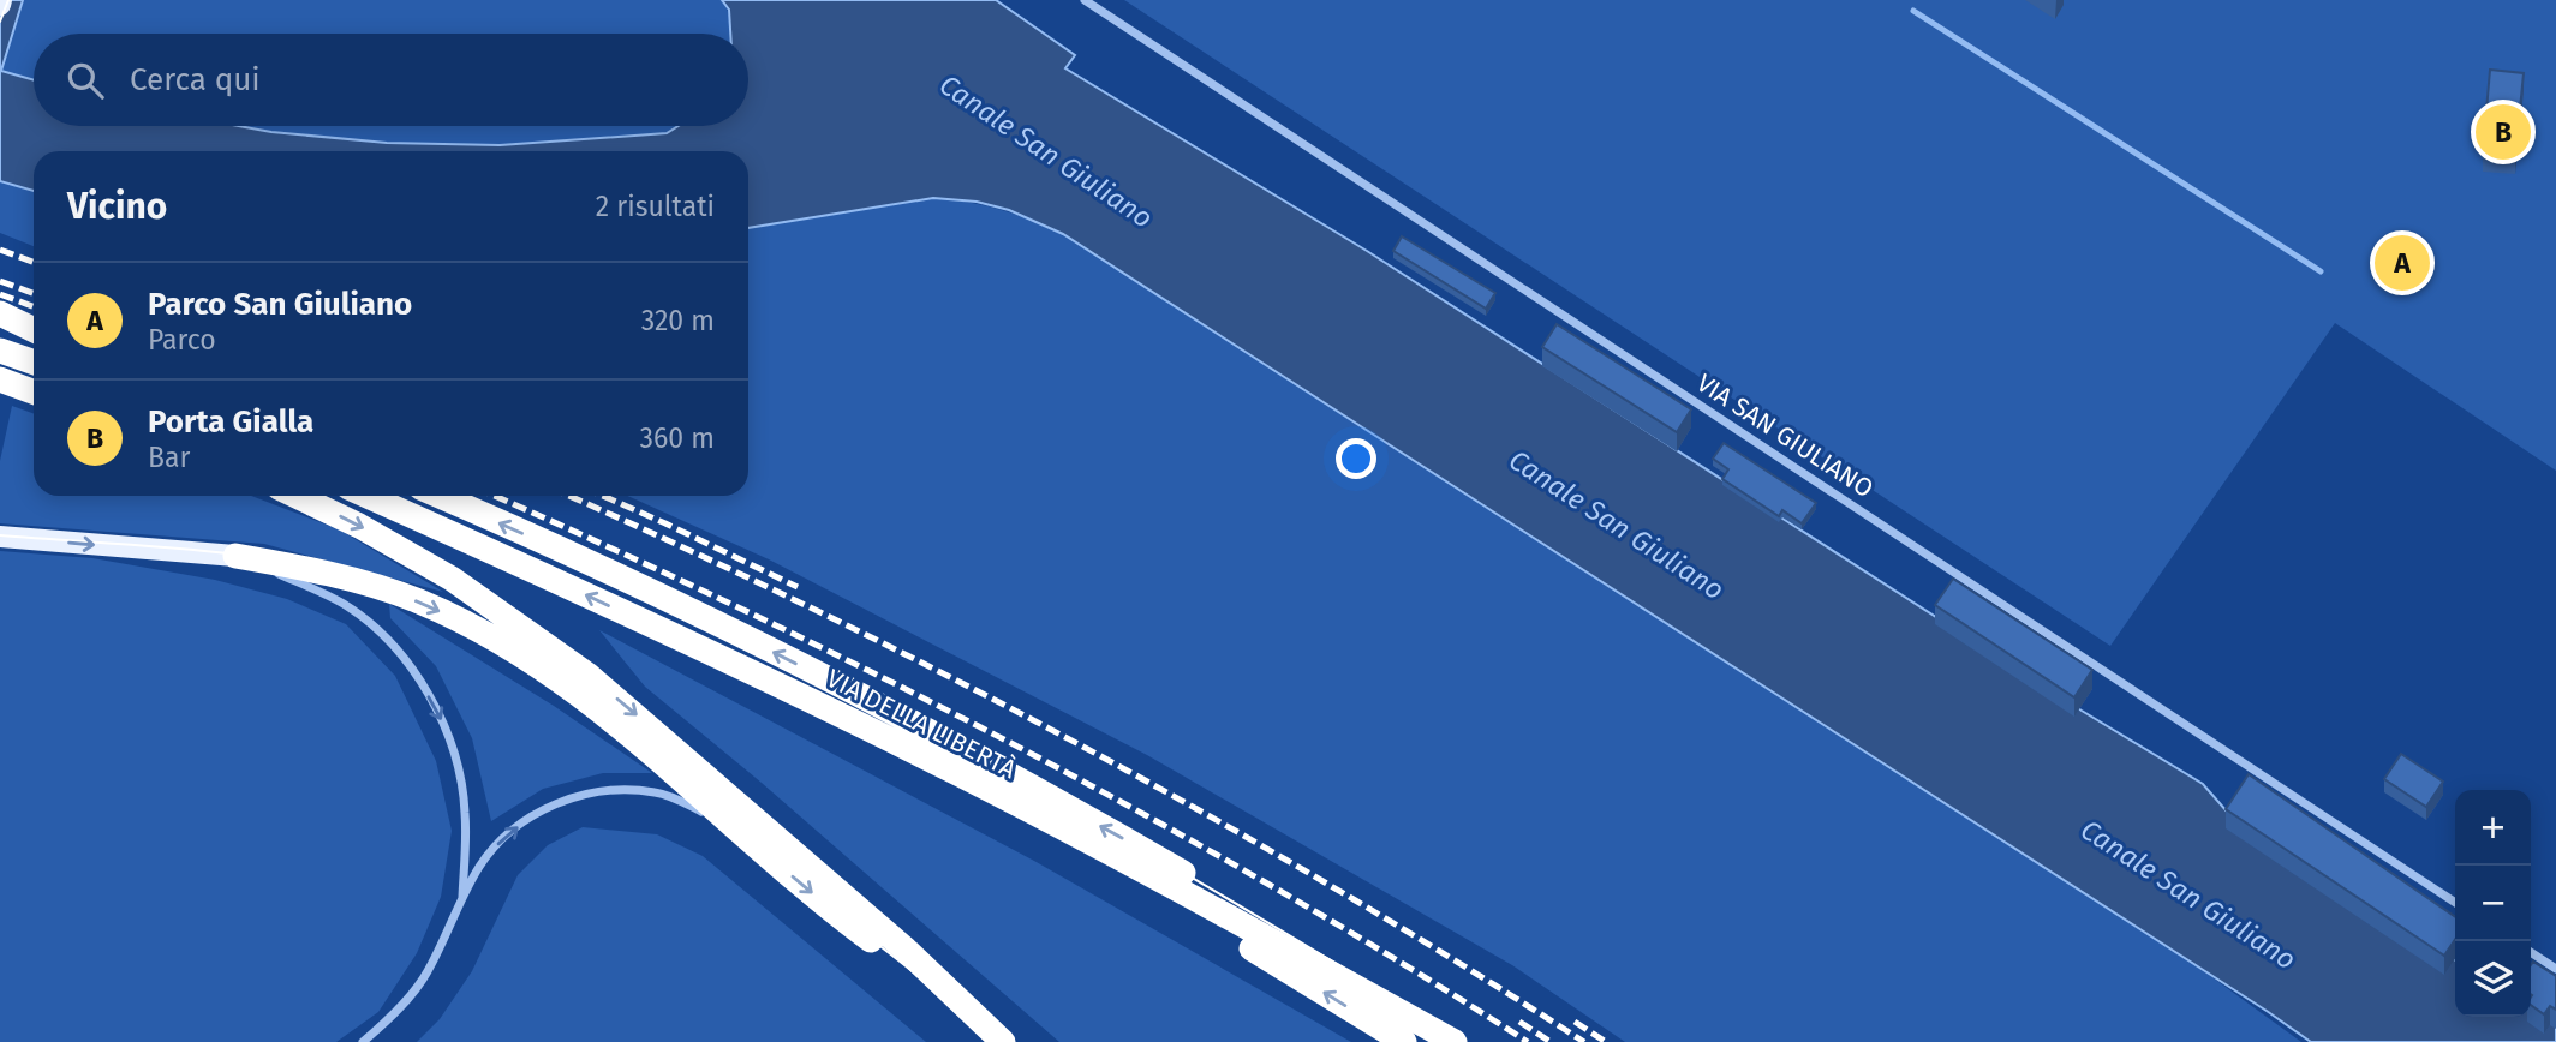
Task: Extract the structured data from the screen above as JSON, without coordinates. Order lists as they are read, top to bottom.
{
  "streets": {
    "highway": ["VIA DELLA LIBERTÀ"],
    "street": ["VIA SAN GIULIANO"]
  },
  "water": ["Canale San Giuliano"],
  "page": {
    "search": "Cerca qui",
    "pins": ["B", "A"],
    "heading": ["Vicino", "2 risultati"],
    "list": [
      {
        "mark": "A",
        "name": "Parco San Giuliano",
        "note": "Parco",
        "value": "320 m"
      },
      {
        "mark": "B",
        "name": "Porta Gialla",
        "note": "Bar",
        "value": "360 m"
      }
    ],
    "map_buttons": ["+", "−"]
  }
}
